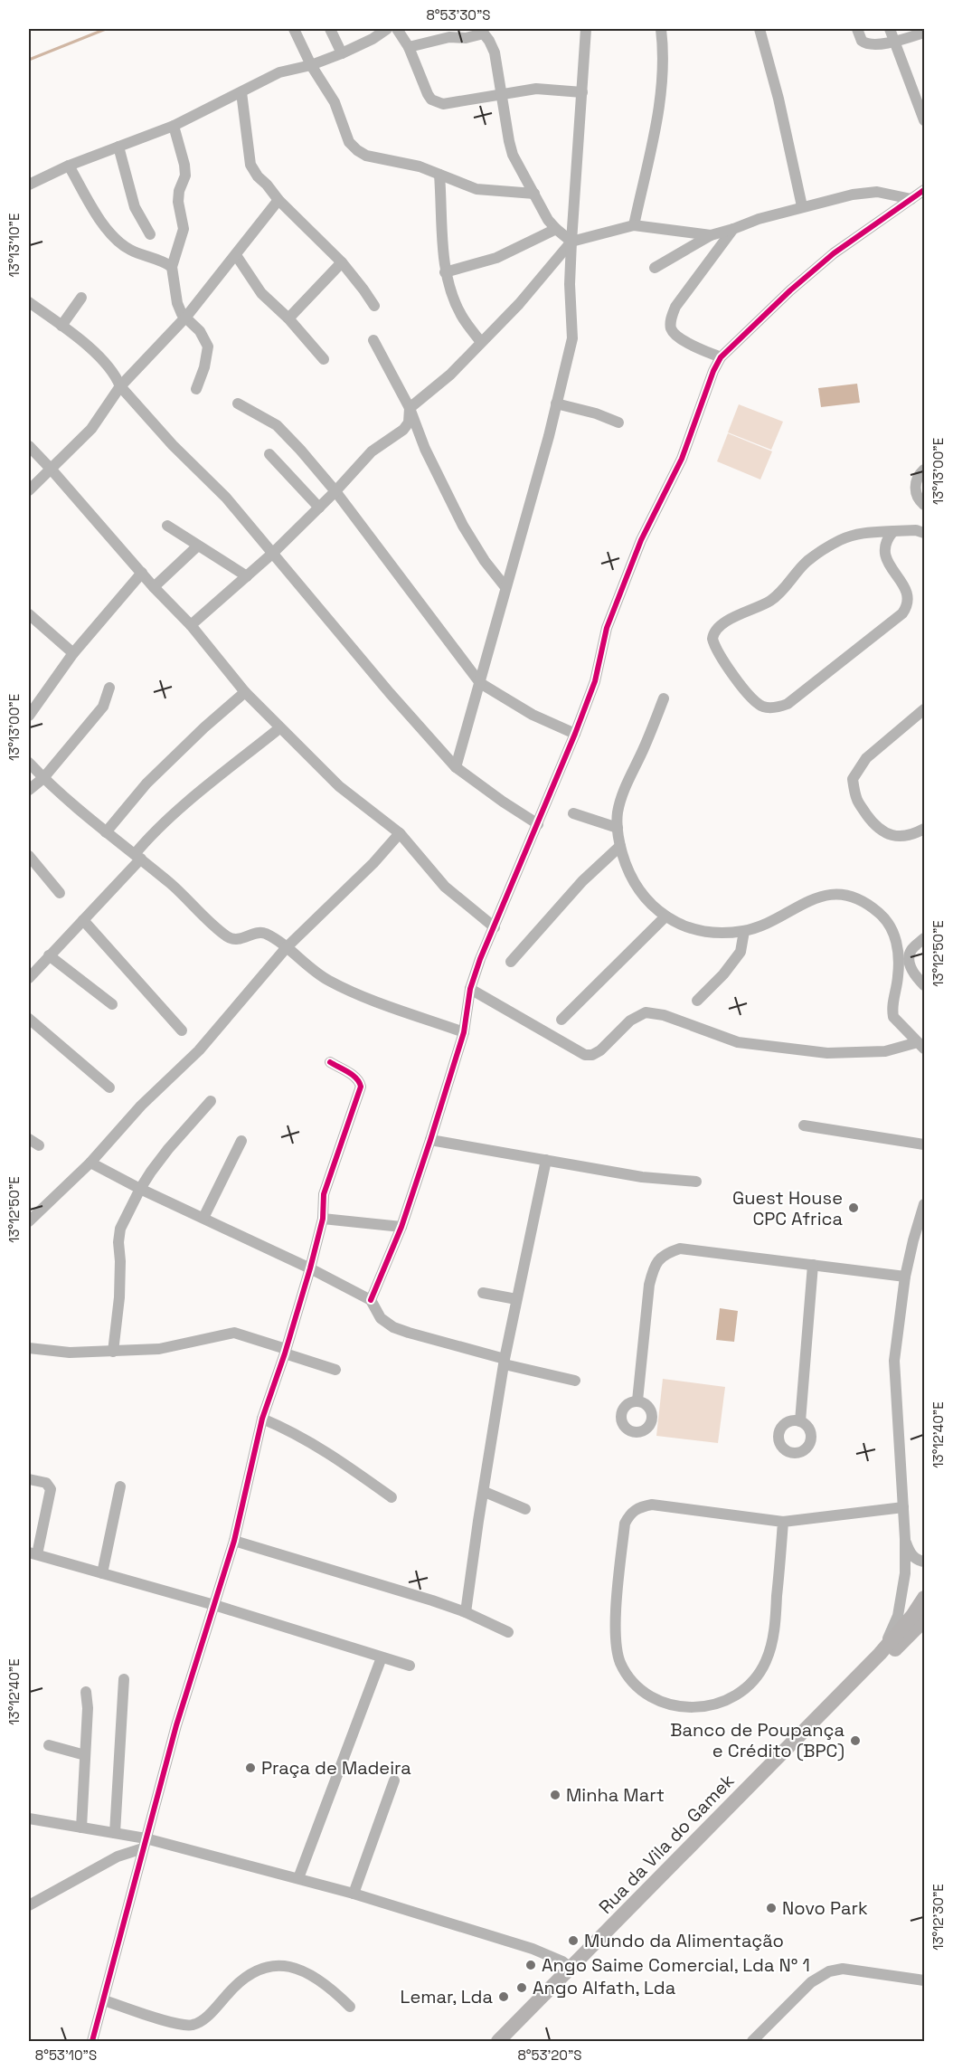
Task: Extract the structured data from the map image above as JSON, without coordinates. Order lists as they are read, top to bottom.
{
  "streets": {
    "main road": ["Rua da Vila do Gamek"]
  },
  "places": [
    "Guest House CPC Africa",
    "Banco de Poupança e Crédito (BPC)",
    "Praça de Madeira",
    "Minha Mart",
    "Novo Park",
    "Mundo da Alimentação",
    "Ango Saime Comercial, Lda N° 1",
    "Ango Alfath, Lda",
    "Lemar, Lda"
  ],
  "coordinates": [
    "8°53'30\"S",
    "13°13'10\"E",
    "13°13'00\"E",
    "13°12'50\"E",
    "13°12'40\"E",
    "13°12'30\"E",
    "8°53'10\"S",
    "8°53'20\"S"
  ]
}
